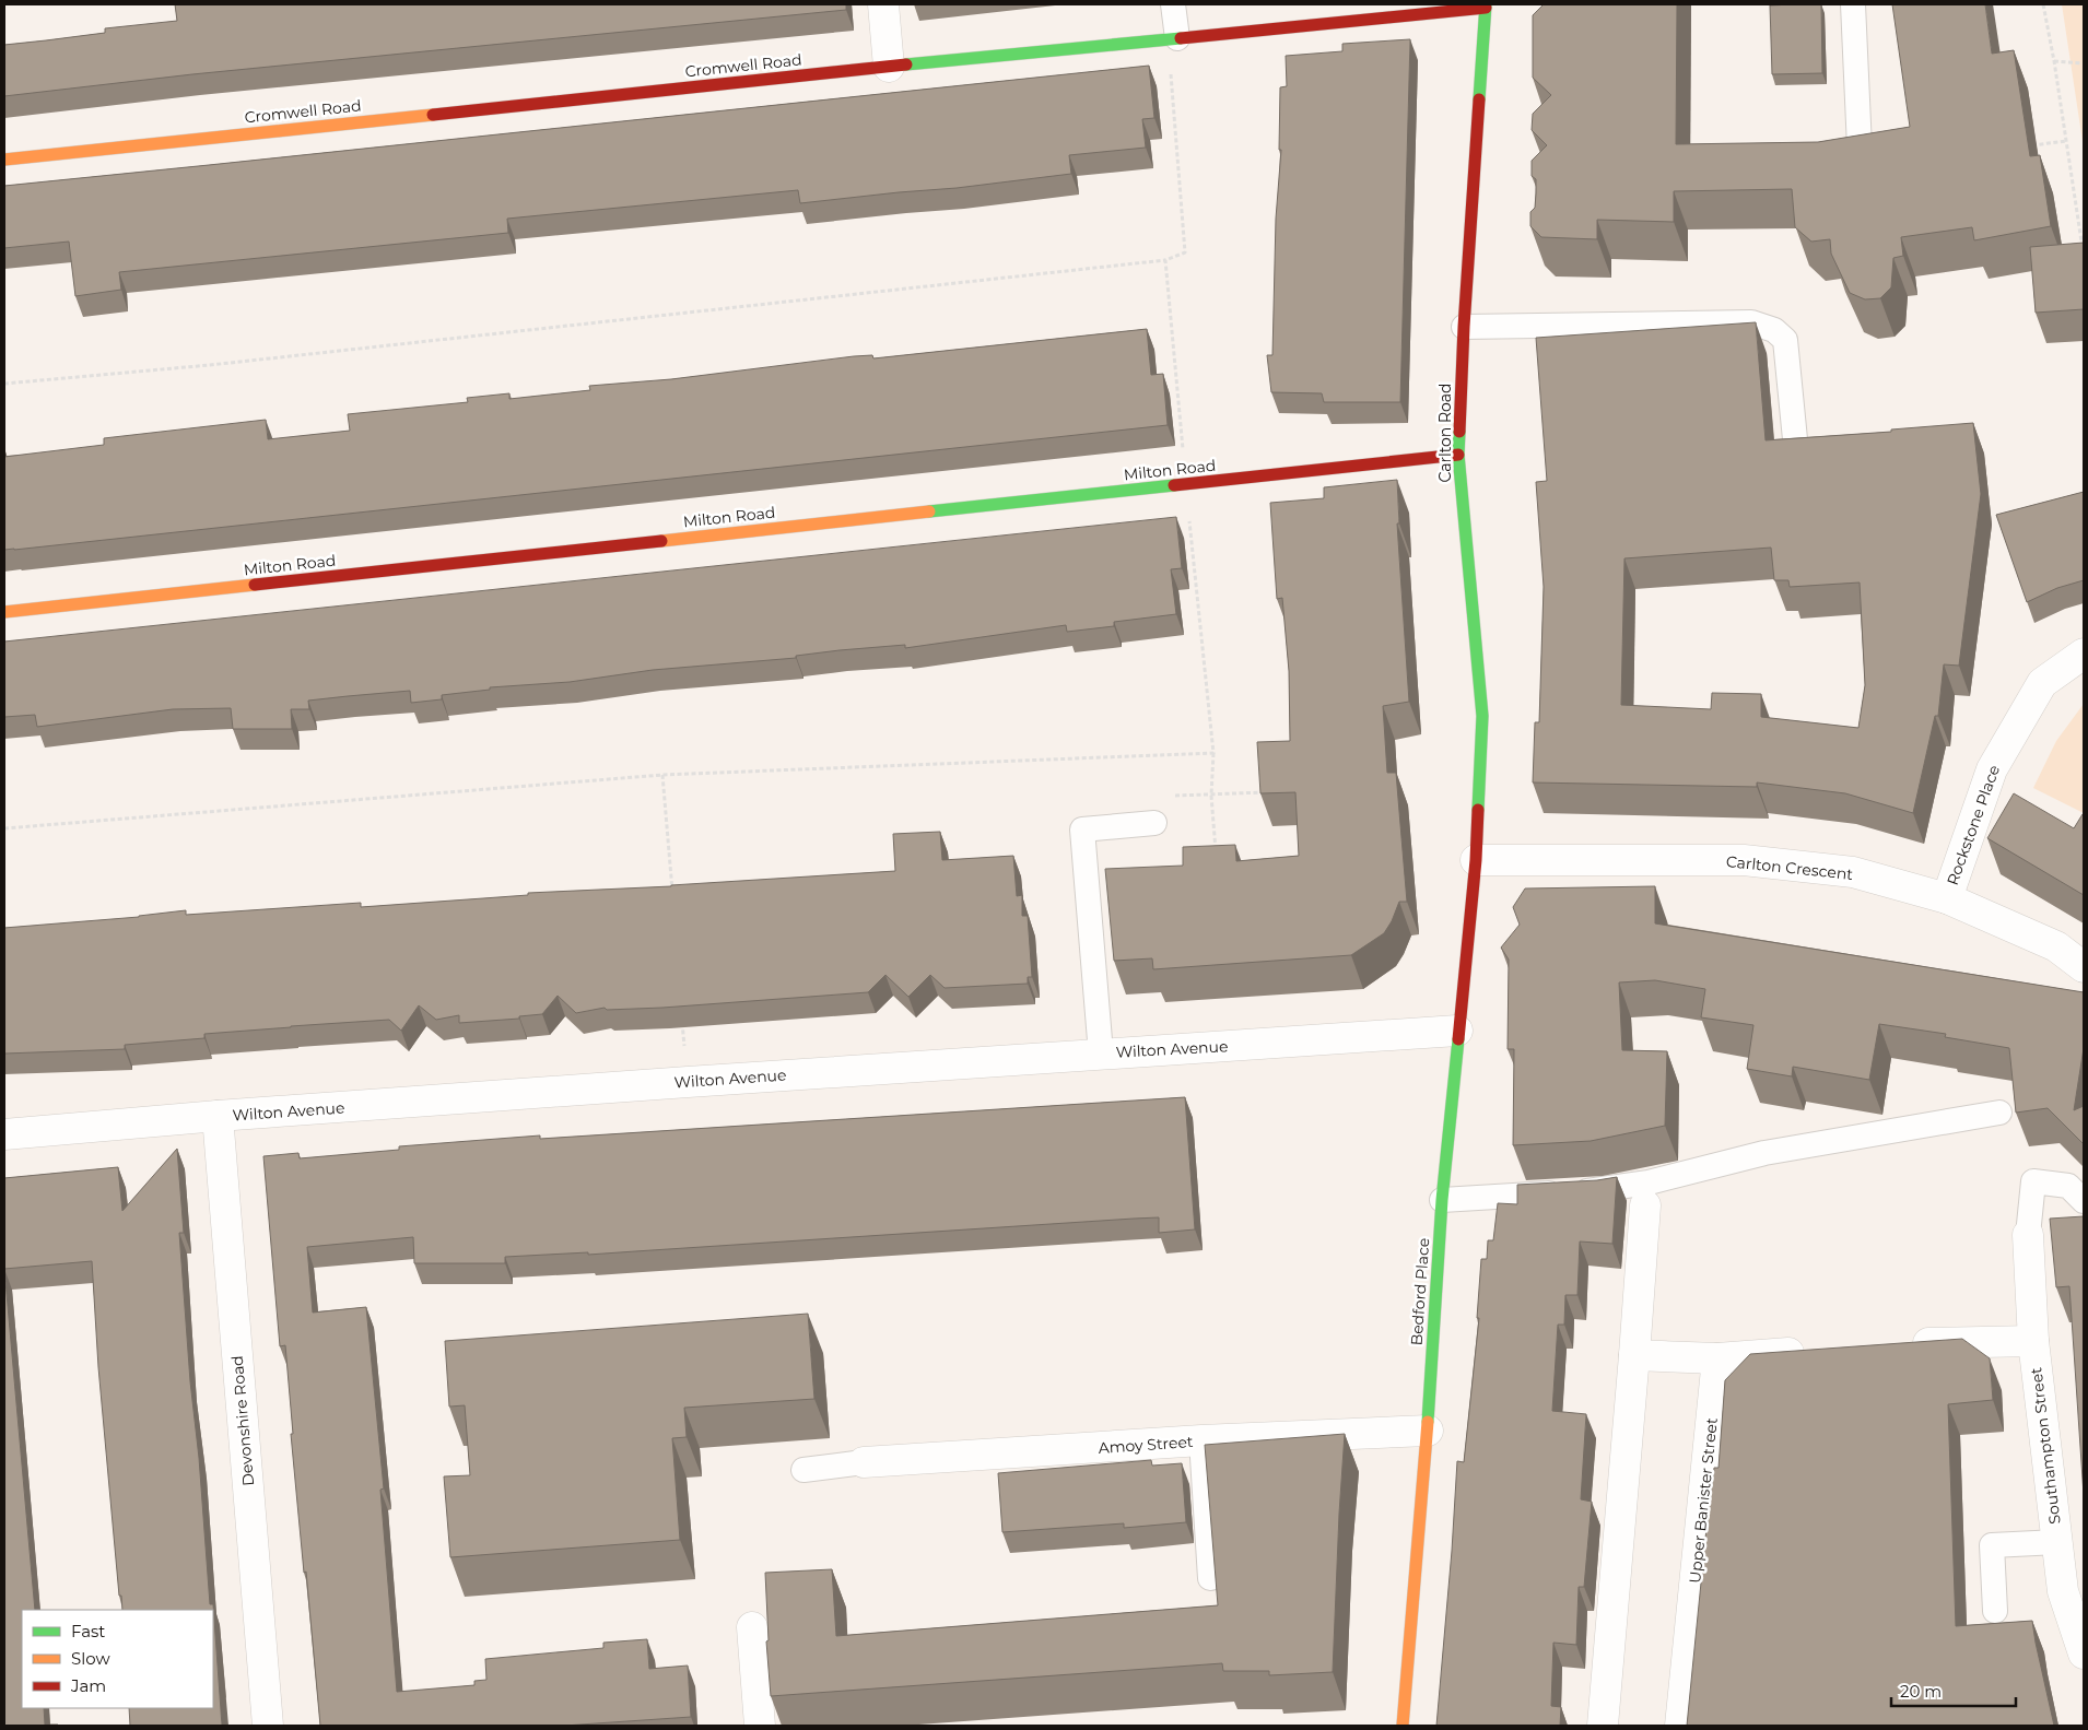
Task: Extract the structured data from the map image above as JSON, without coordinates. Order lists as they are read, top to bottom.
{
  "streets": {
    "street": [
      "Cromwell Road",
      "Carlton Road",
      "Milton Road",
      "Rockstone Place",
      "Carlton Crescent",
      "Wilton Avenue",
      "Bedford Place",
      "Devonshire Road",
      "Amoy Street",
      "Southampton Street",
      "Upper Banister Street"
    ]
  },
  "crossings": [
    ["Cromwell Road", "Carlton Road"],
    ["Carlton Road", "Milton Road"],
    ["Carlton Road", "Carlton Crescent"],
    ["Carlton Road", "Bedford Place"],
    ["Rockstone Place", "Carlton Crescent"],
    ["Carlton Crescent", "Bedford Place"],
    ["Wilton Avenue", "Bedford Place"],
    ["Wilton Avenue", "Devonshire Road"],
    ["Bedford Place", "Amoy Street"]
  ],
  "legend": ["Fast", "Slow", "Jam"],
  "scale_bar": "20 m"
}
